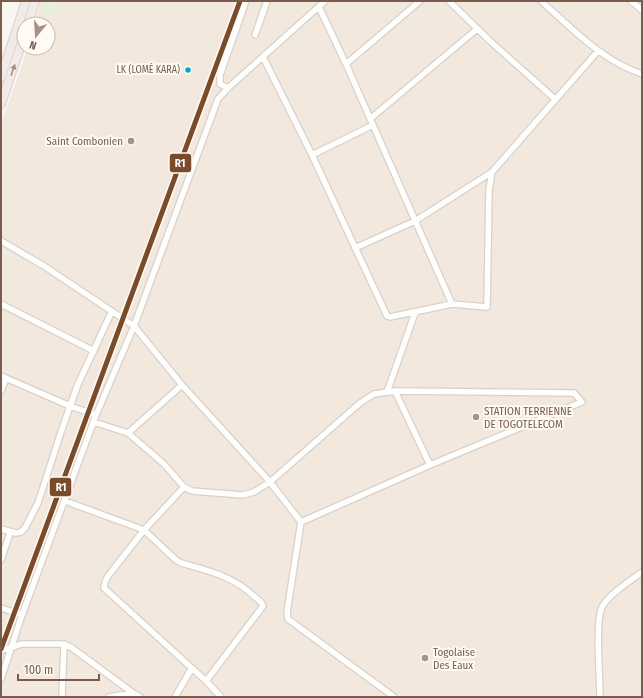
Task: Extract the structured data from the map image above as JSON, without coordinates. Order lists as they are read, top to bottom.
{
  "places": [
    "LK (LOMÉ KARA)",
    "Saint Combonien",
    "STATION TERRIENNE DE TOGOTELECOM",
    "Togolaise Des Eaux"
  ],
  "lines": ["transit line R1"],
  "scale_bar": "100 m",
  "north": "bottom"
}
